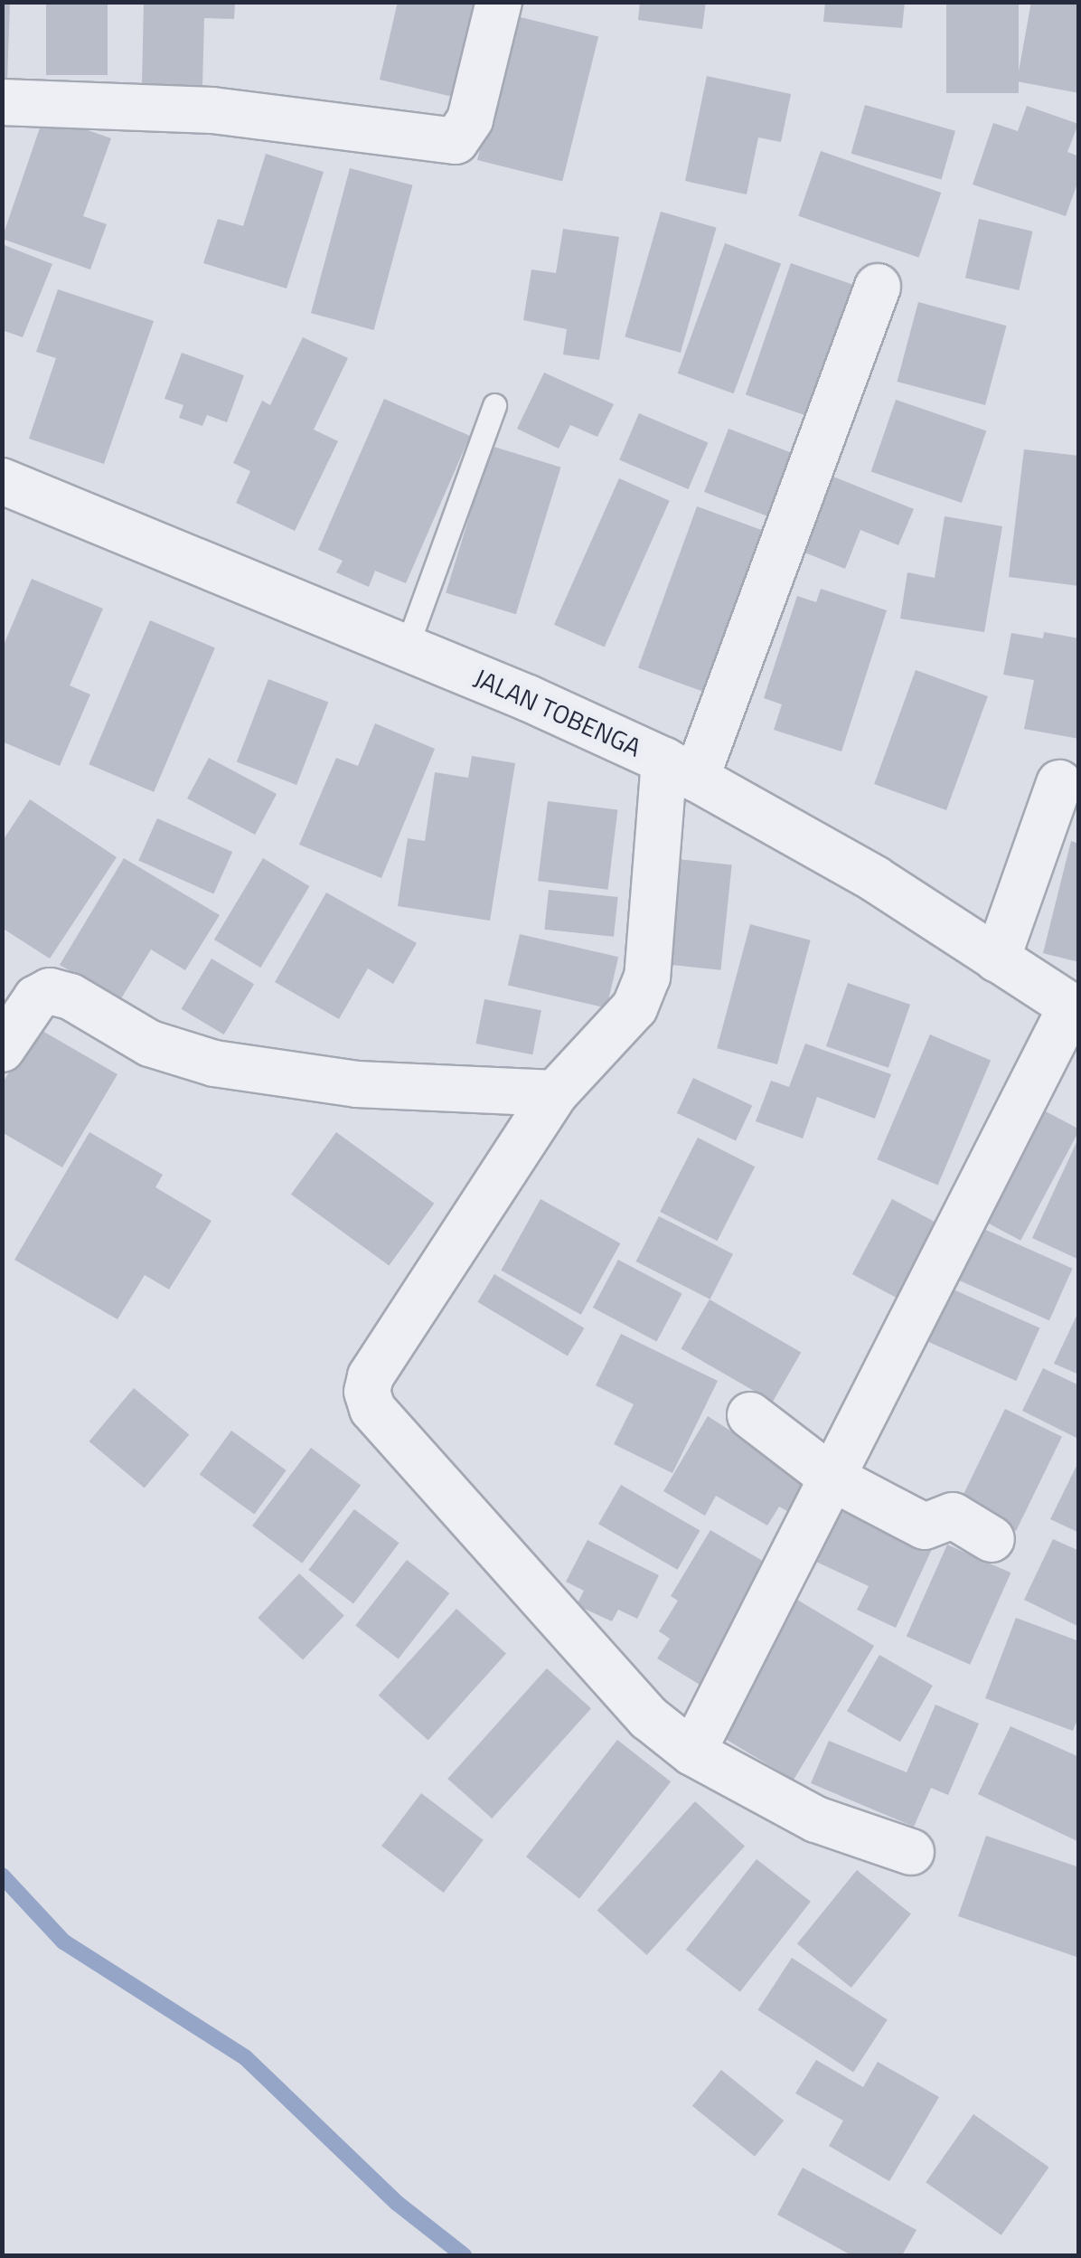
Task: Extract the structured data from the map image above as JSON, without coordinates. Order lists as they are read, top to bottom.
{
  "streets": {
    "street": ["JALAN TOBENGA"]
  }
}
